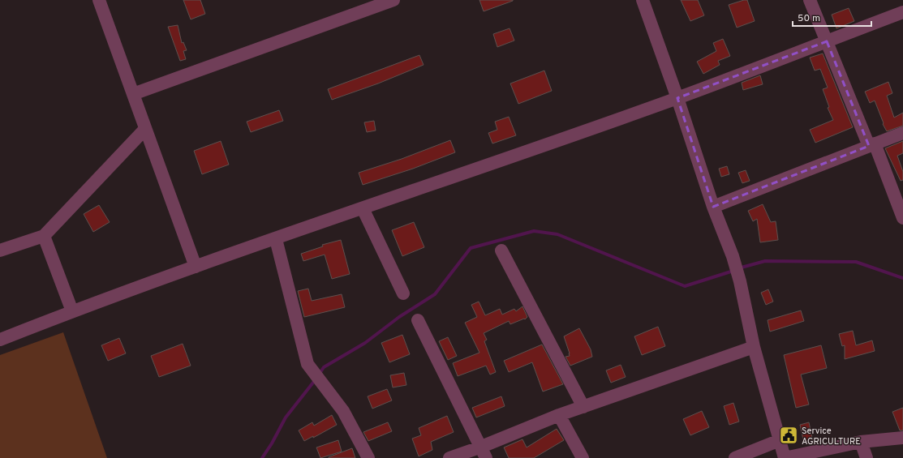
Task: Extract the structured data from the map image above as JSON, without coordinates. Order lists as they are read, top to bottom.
{
  "places": {
    "public building": ["Service AGRICULTURE"]
  },
  "scale_bar": "50 m"
}
